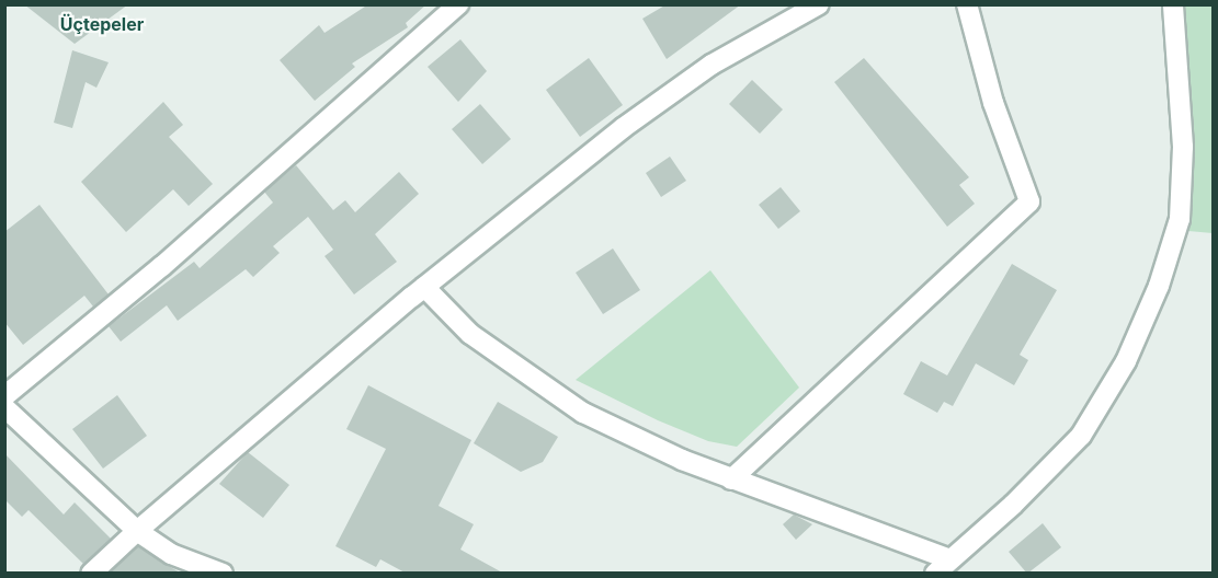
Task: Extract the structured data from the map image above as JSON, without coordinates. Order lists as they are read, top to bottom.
{
  "districts": ["Üçtepeler"]
}
